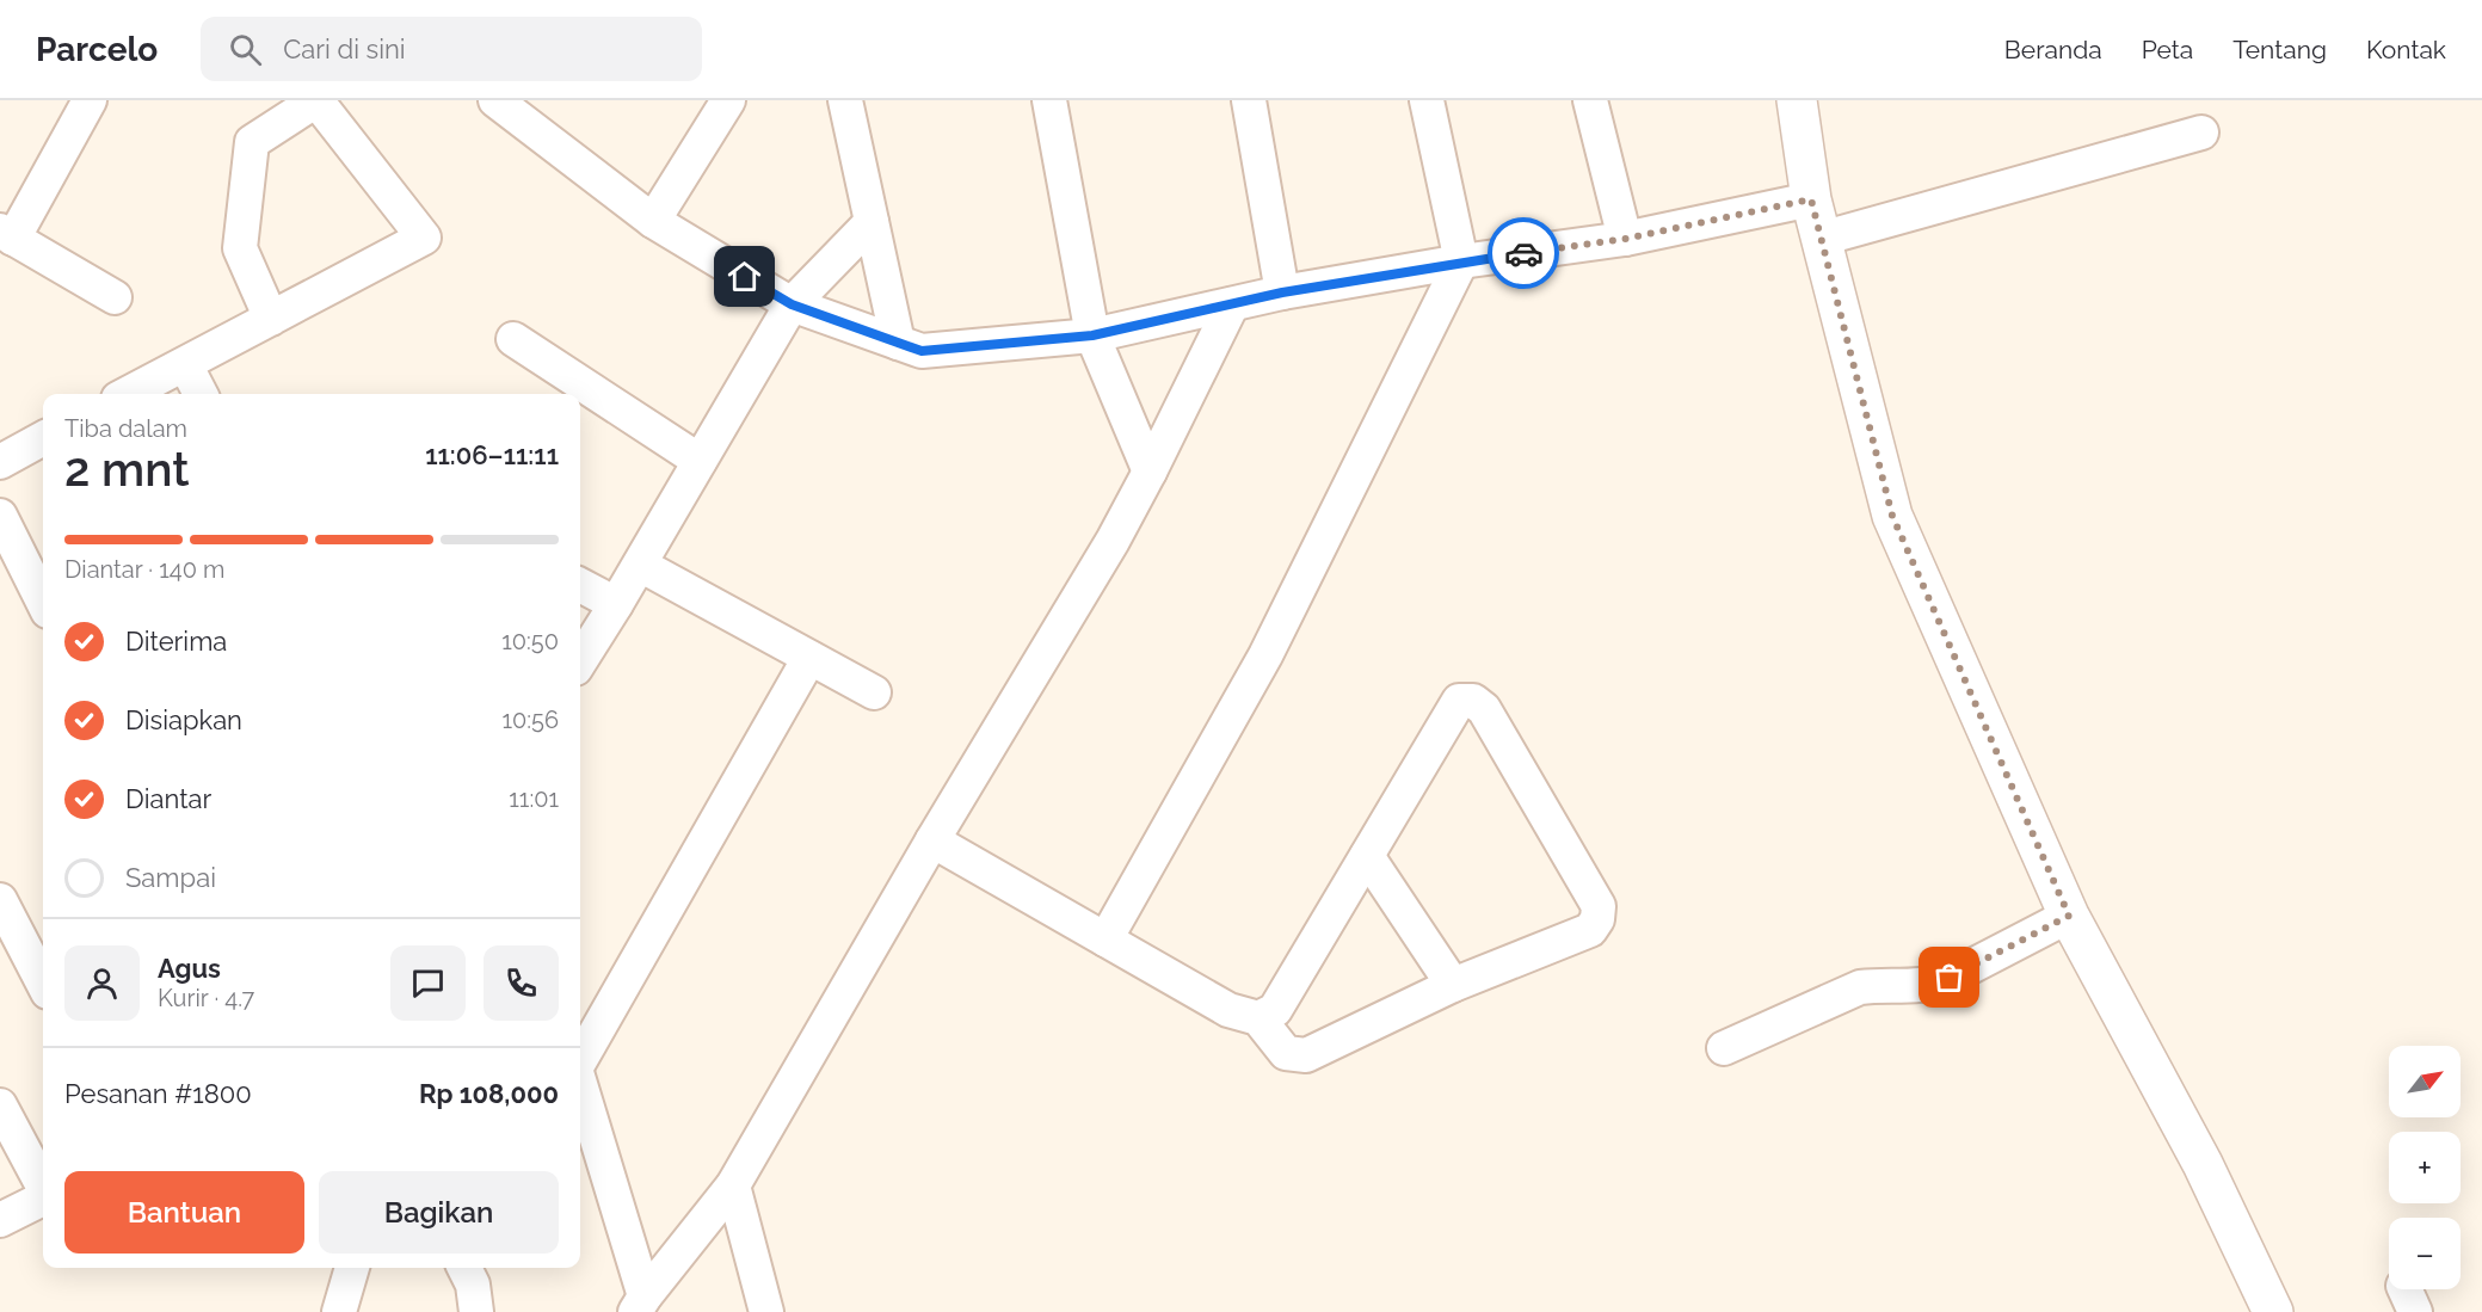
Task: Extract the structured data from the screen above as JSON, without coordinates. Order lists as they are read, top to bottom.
{
  "north": "top right",
  "page": {
    "header": "Parcelo",
    "search": "Cari di sini",
    "nav": [
      "Beranda",
      "Peta",
      "Tentang",
      "Kontak"
    ],
    "heading": ["2 mnt", "Tiba dalam", "11:06–11:11"],
    "panel": [
      "Agus",
      "Kurir · 4.7",
      "Pesanan #1800",
      "Rp 108,000"
    ],
    "bar": "Diantar · 140 m",
    "list": [
      ["Diterima", "10:50"],
      ["Disiapkan", "10:56"],
      ["Diantar", "11:01"],
      "Sampai"
    ],
    "map_buttons": ["+", "−"],
    "buttons": ["Bantuan", "Bagikan"]
  }
}
